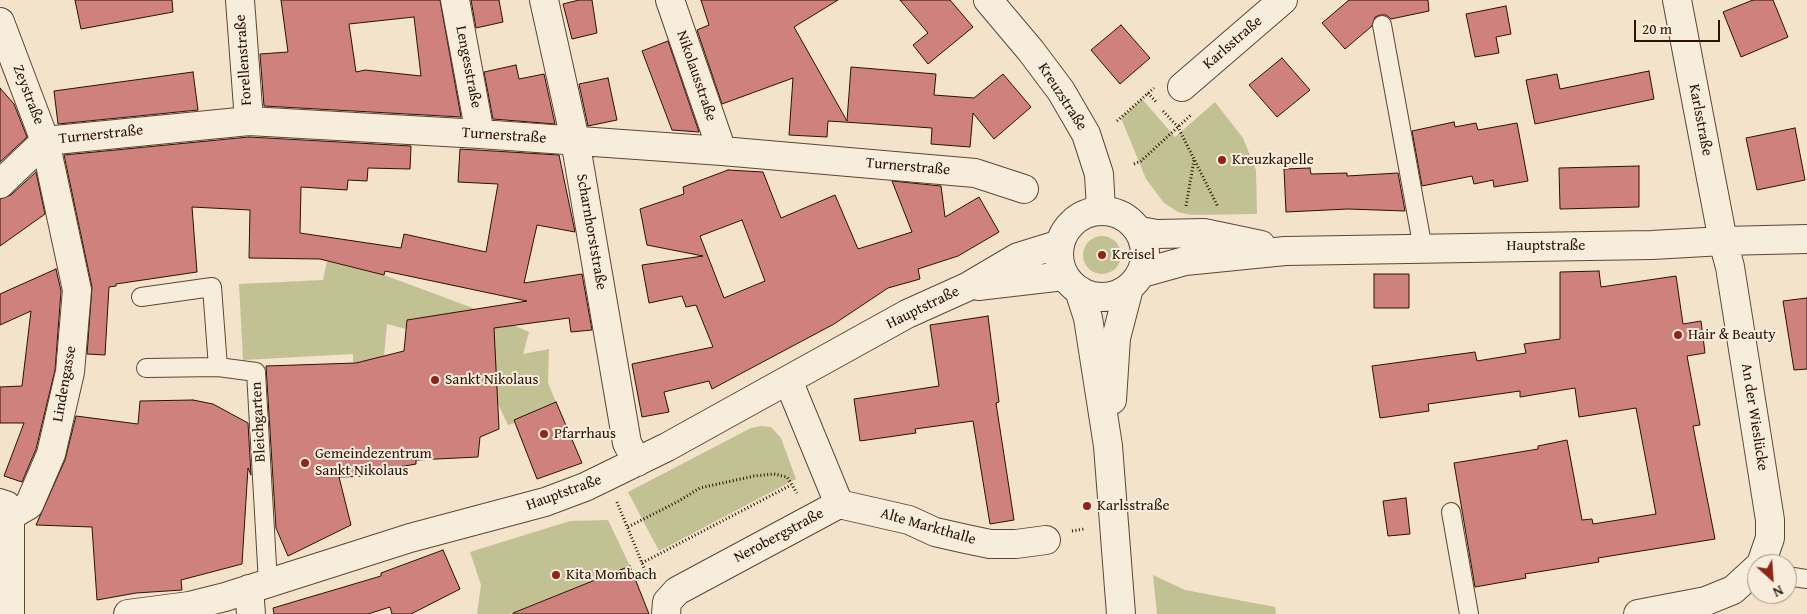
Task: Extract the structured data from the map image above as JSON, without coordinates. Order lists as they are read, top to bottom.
{
  "streets": {
    "street": [
      "Karlsstraße",
      "Forellenstraße",
      "Lengesstraße",
      "Nikolausstraße",
      "Zeystraße",
      "Kreuzstraße",
      "Turnerstraße",
      "Scharnhorststraße",
      "Hauptstraße",
      "Lindengasse",
      "An der Wieslücke",
      "Alte Markthalle",
      "Nerobergstraße"
    ],
    "lane": ["Bleichgarten"]
  },
  "crossings": [
    ["Karlsstraße", "Hauptstraße"],
    ["Karlsstraße", "An der Wieslücke"],
    ["Forellenstraße", "Turnerstraße"],
    ["Lengesstraße", "Turnerstraße"],
    ["Nikolausstraße", "Turnerstraße"],
    ["Zeystraße", "Turnerstraße"],
    ["Zeystraße", "Lindengasse"],
    ["Kreuzstraße", "Hauptstraße"],
    ["Turnerstraße", "Scharnhorststraße"],
    ["Turnerstraße", "Lindengasse"],
    ["Scharnhorststraße", "Hauptstraße"],
    ["Hauptstraße", "An der Wieslücke"],
    ["Hauptstraße", "Bleichgarten"],
    ["Hauptstraße", "Nerobergstraße"],
    ["Alte Markthalle", "Nerobergstraße"]
  ],
  "places": [
    "Kreuzkapelle",
    "Kreisel",
    "Hair & Beauty",
    "Sankt Nikolaus",
    "Pfarrhaus",
    "Gemeindezentrum Sankt Nikolaus",
    "Karlsstraße",
    "Kita Mombach"
  ],
  "scale_bar": "20 m",
  "north": "bottom right"
}
